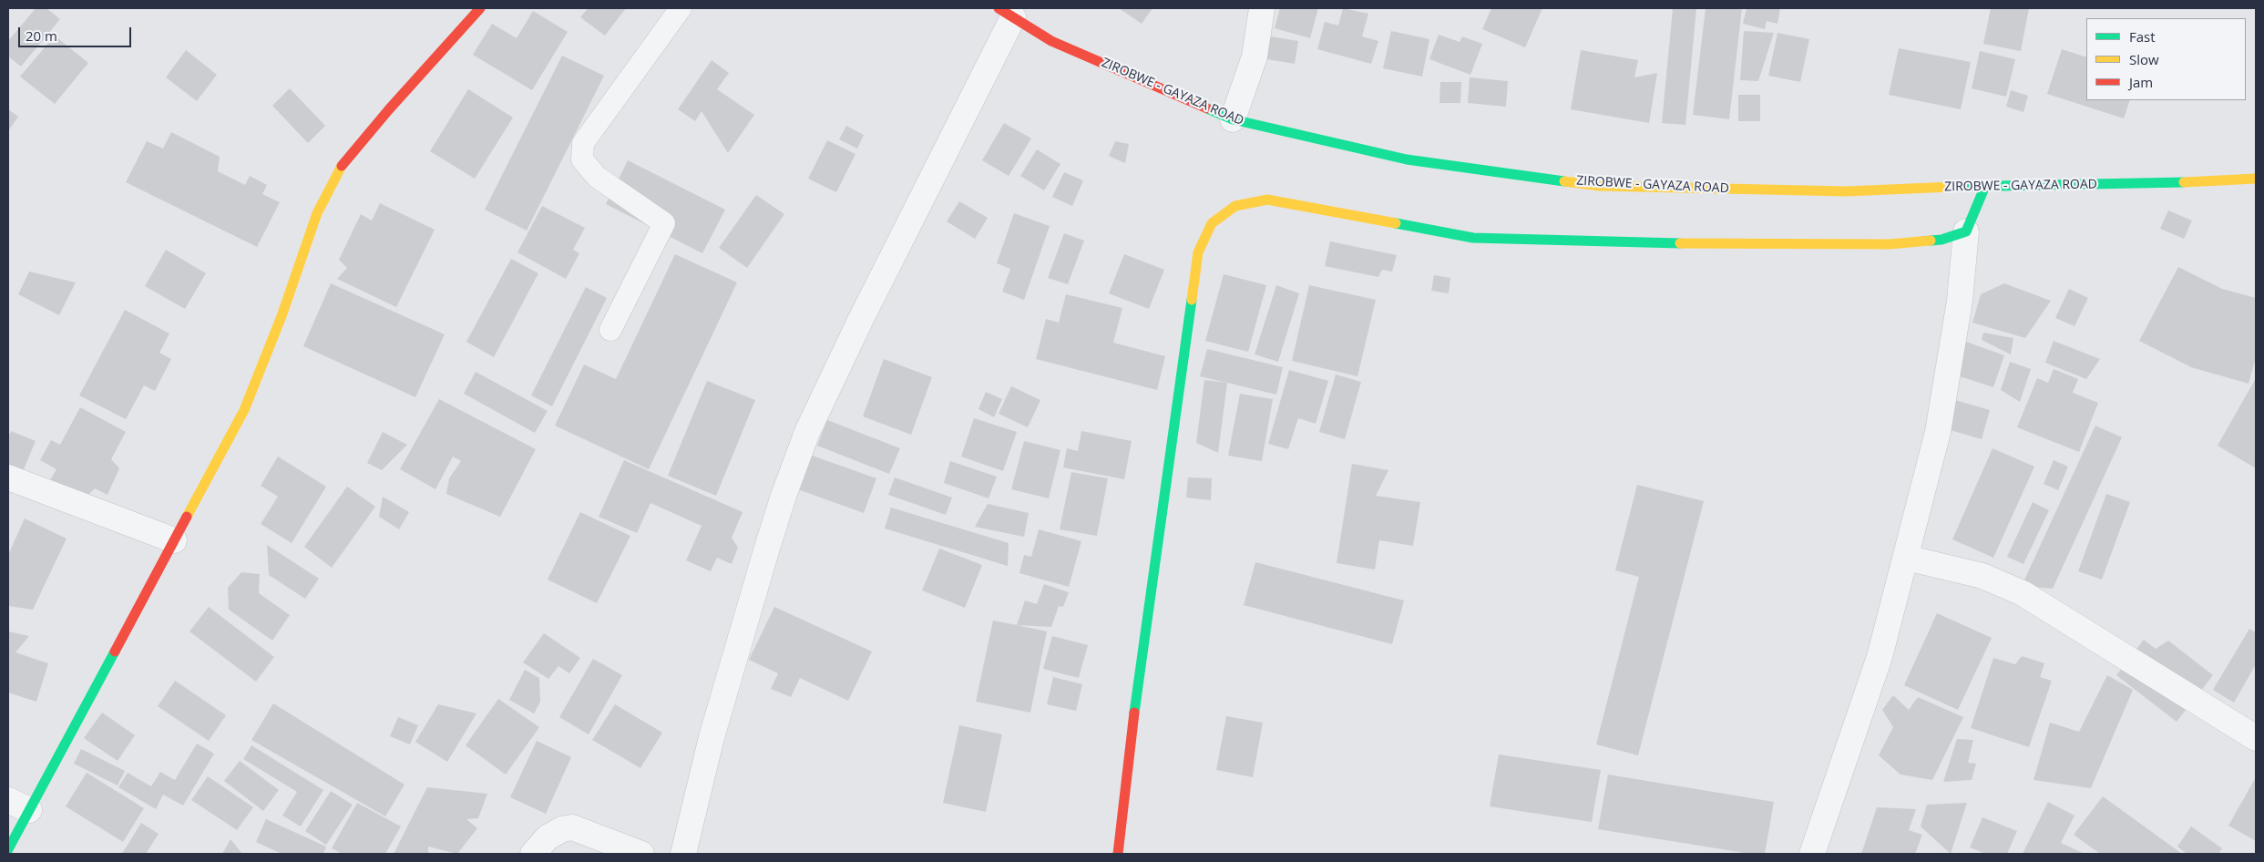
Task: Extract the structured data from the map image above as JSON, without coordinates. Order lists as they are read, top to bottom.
{
  "streets": {
    "street": ["ZIROBWE - GAYAZA ROAD"]
  },
  "legend": ["Fast", "Slow", "Jam"],
  "scale_bar": "20 m"
}
